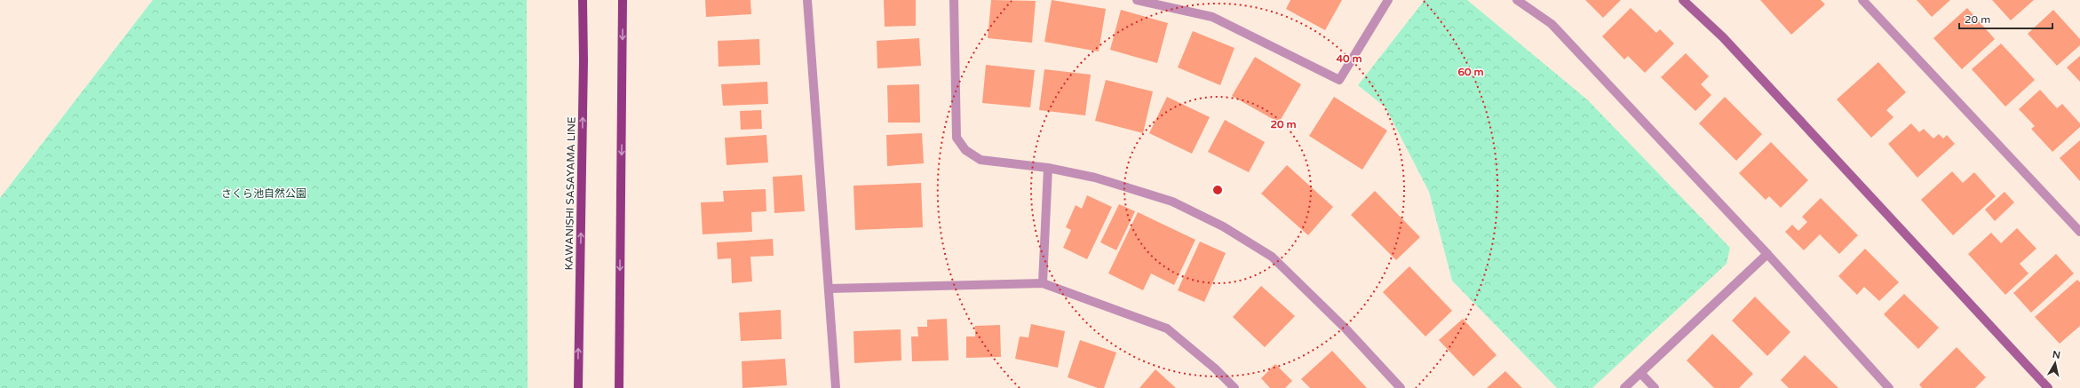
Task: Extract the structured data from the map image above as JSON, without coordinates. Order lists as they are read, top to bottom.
{
  "streets": {
    "main road": ["KAWANISHI SASAYAMA LINE"]
  },
  "parks": ["さくら池自然公園"],
  "scale_bar": "20 m",
  "north": "top",
  "rings": ["40 m", "60 m", "20 m"]
}
